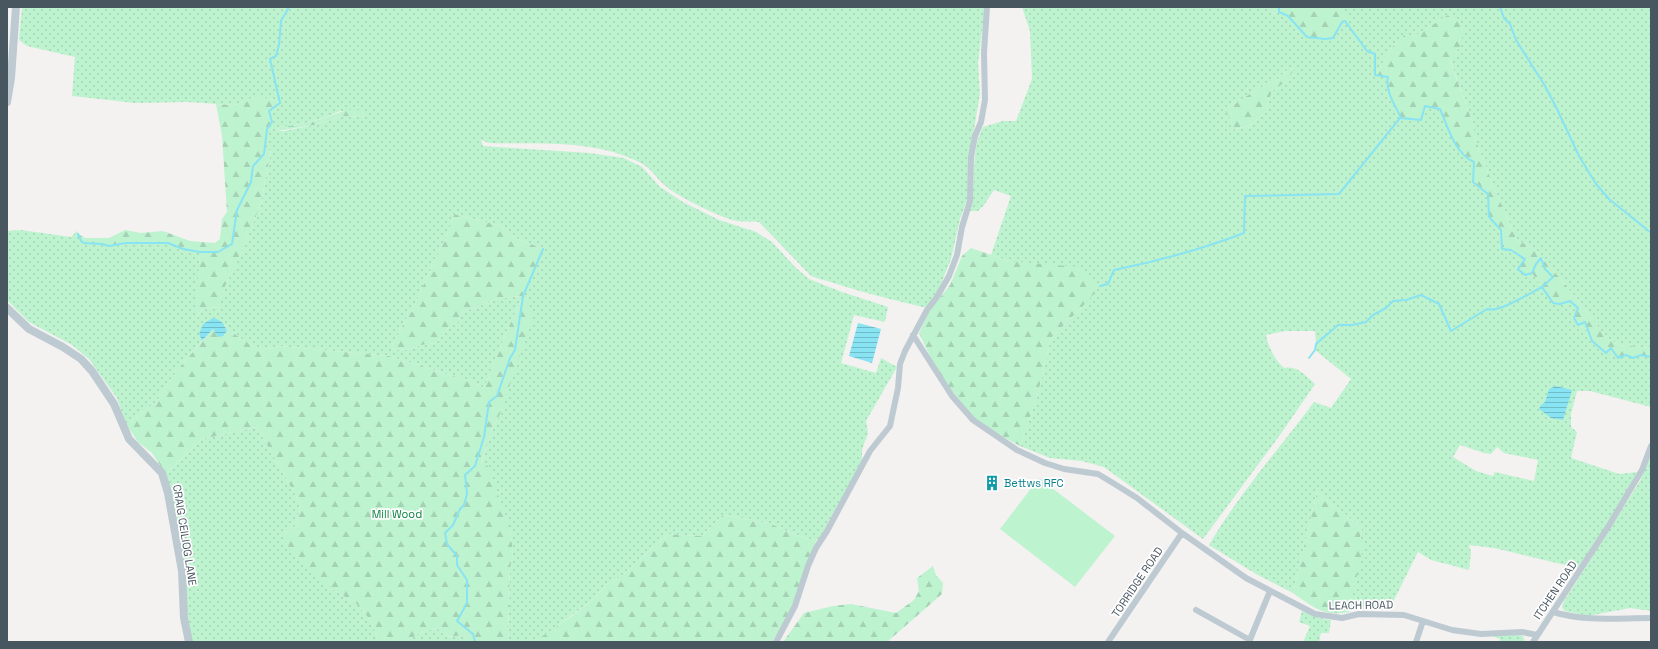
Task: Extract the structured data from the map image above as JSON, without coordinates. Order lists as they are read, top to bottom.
{
  "streets": {
    "street": [
      "CRAIG CEILIOG LANE",
      "TORRIDGE ROAD",
      "ITCHEN ROAD",
      "LEACH ROAD"
    ]
  },
  "crossings": [
    ["TORRIDGE ROAD", "LEACH ROAD"],
    ["ITCHEN ROAD", "LEACH ROAD"]
  ],
  "parks": ["Mill Wood"],
  "places": {
    "building": ["Bettws RFC"]
  }
}
